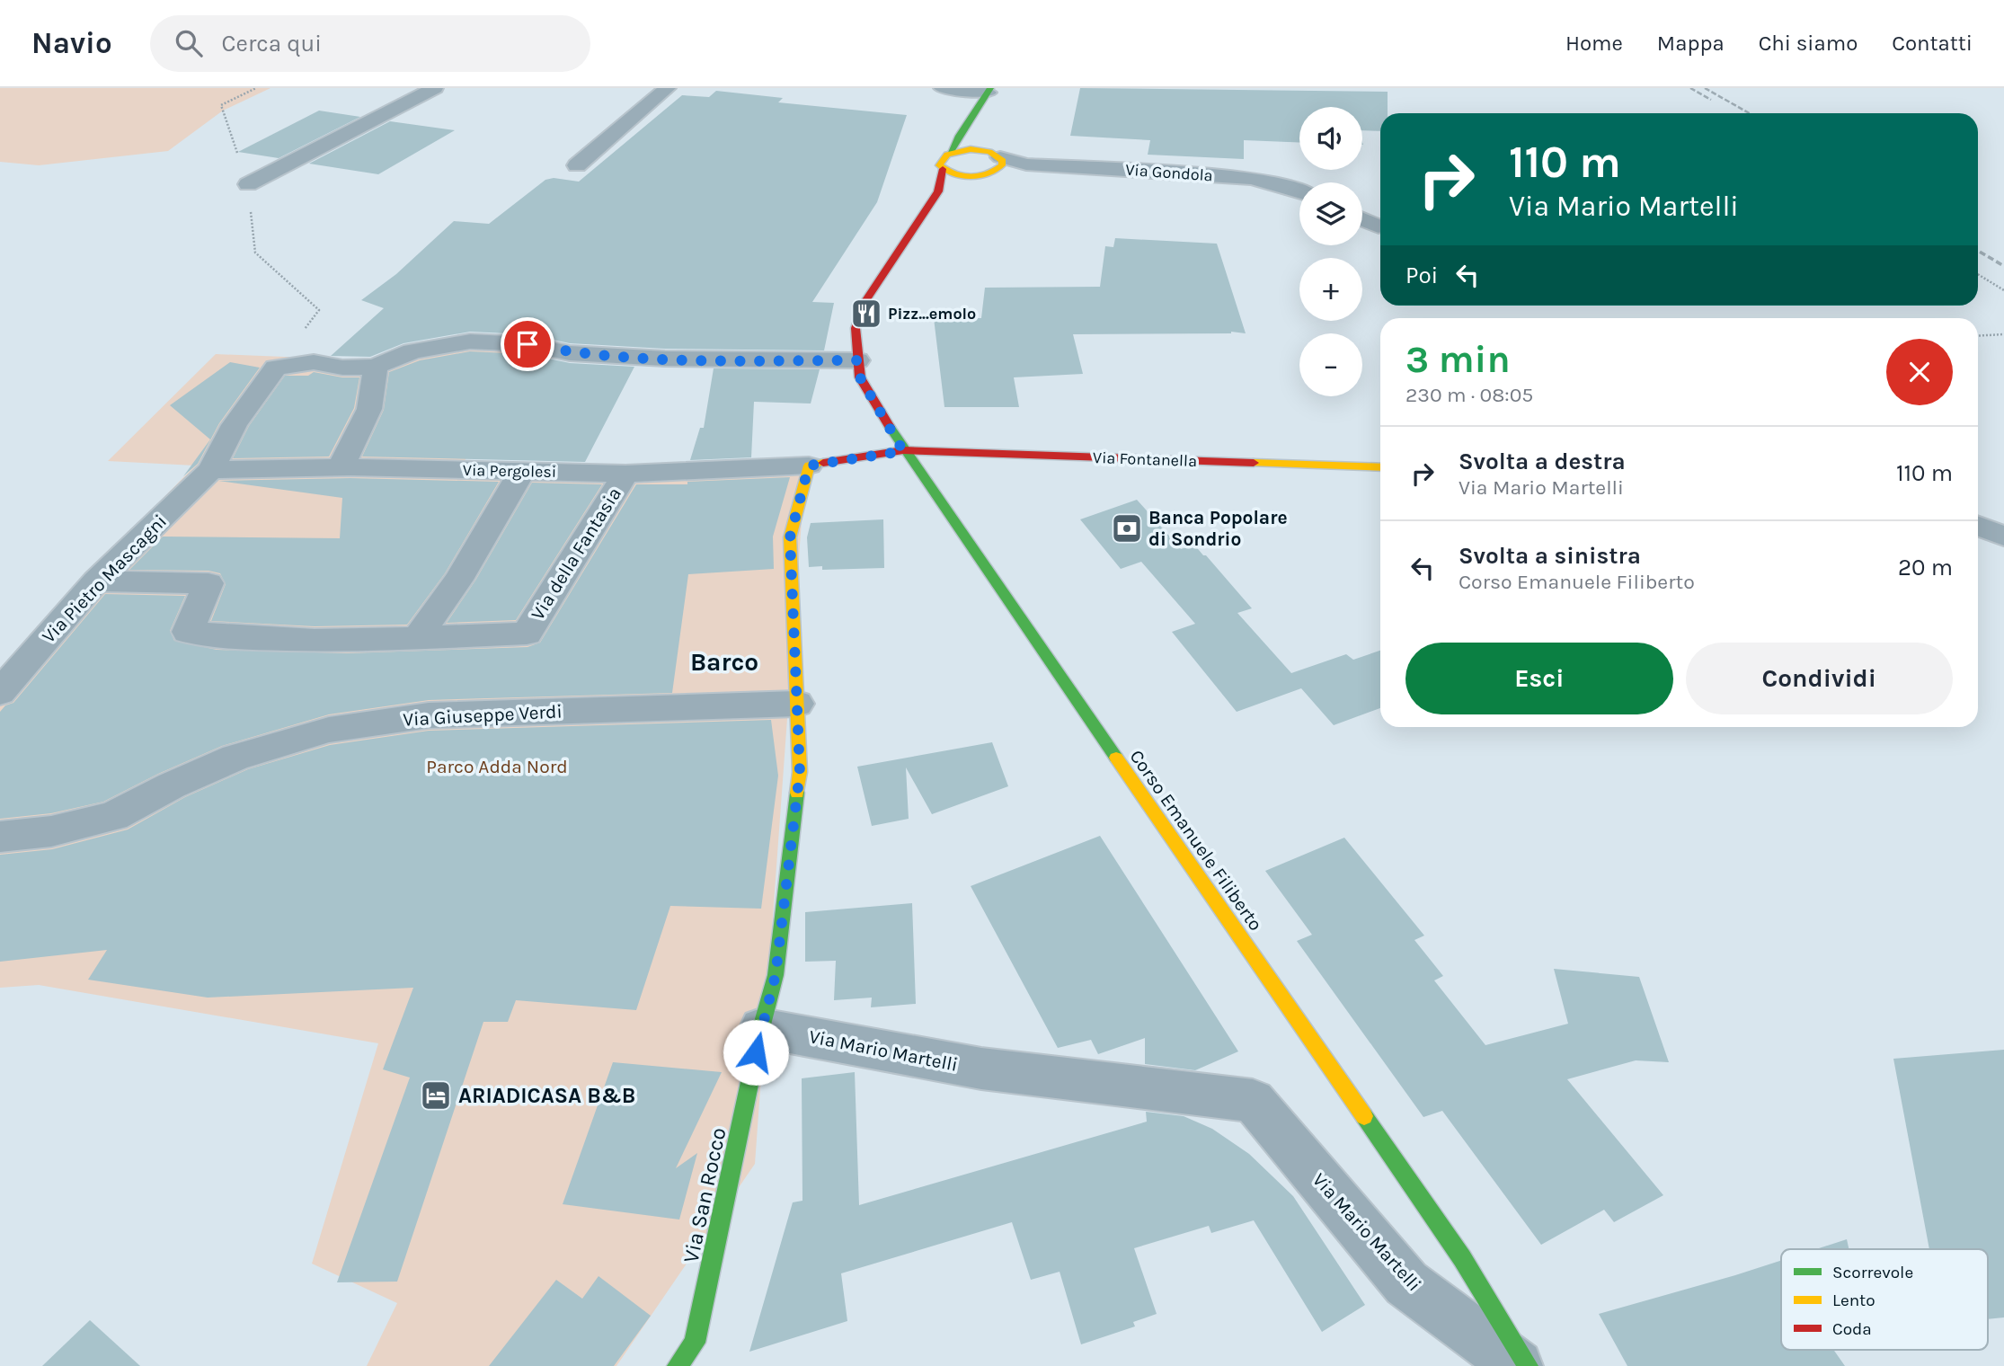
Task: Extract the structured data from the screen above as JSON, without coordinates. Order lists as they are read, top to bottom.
{
  "streets": {
    "main road": ["Via Fontanella", "Corso Emanuele Filiberto", "Via San Rocco"],
    "street": [
      "Via Gondola",
      "Via Pergolesi",
      "Via della Fantasia",
      "Via Pietro Mascagni",
      "Via Giuseppe Verdi",
      "Via Mario Martelli"
    ]
  },
  "crossings": [
    ["Via Fontanella", "Corso Emanuele Filiberto"],
    ["Via Pergolesi", "Via della Fantasia"],
    ["Via Pergolesi", "Via Pietro Mascagni"],
    ["Via Mario Martelli", "Via San Rocco"]
  ],
  "districts": ["Barco"],
  "parks": ["Parco Adda Nord"],
  "places": {
    "restaurant": ["Pizz...emolo"],
    "bank": ["Banca Popolare di Sondrio"],
    "hotel": ["ARIADICASA B&B"]
  },
  "legend": ["Scorrevole", "Lento", "Coda"],
  "page": {
    "header": "Navio",
    "search": "Cerca qui",
    "nav": [
      "Home",
      "Mappa",
      "Chi siamo",
      "Contatti"
    ],
    "map_buttons": ["+", "−"],
    "turn": ["110 m", "Via Mario Martelli"],
    "then": "Poi",
    "heading": ["3 min", "230 m · 08:05"],
    "list": [
      {
        "name": "Svolta a destra",
        "note": "Via Mario Martelli",
        "value": "110 m"
      },
      {
        "name": "Svolta a sinistra",
        "note": "Corso Emanuele Filiberto",
        "value": "20 m"
      }
    ],
    "buttons": ["Esci", "Condividi"]
  }
}
